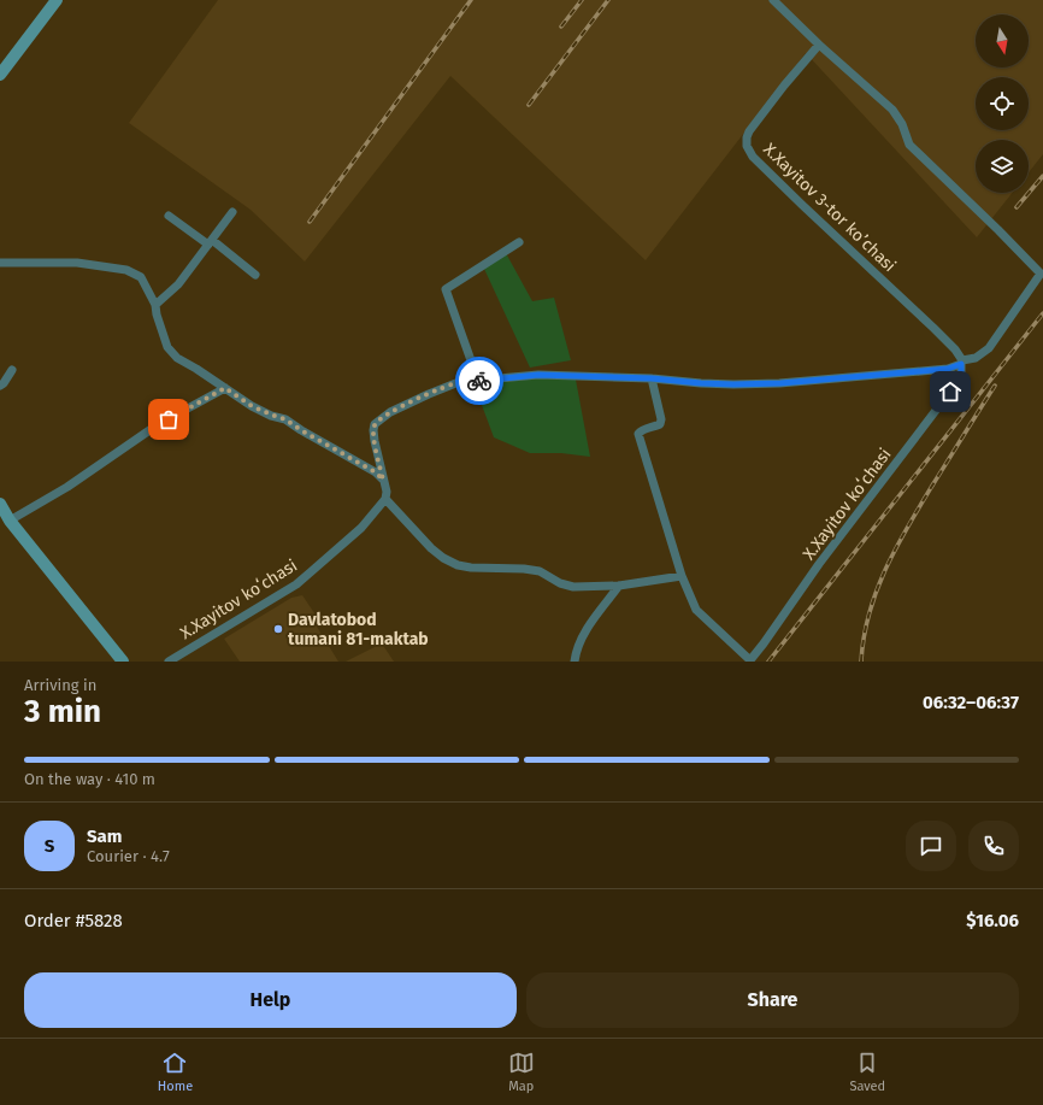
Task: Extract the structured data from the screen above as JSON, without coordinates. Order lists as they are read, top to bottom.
{
  "streets": {
    "street": ["X.Xayitov 3-tor koʼchasi", "X.Xayitov koʻchasi"]
  },
  "crossings": [
    ["X.Xayitov 3-tor koʼchasi", "X.Xayitov koʻchasi"]
  ],
  "places": ["Davlatobod tumani 81-maktab"],
  "north": "bottom",
  "page": {
    "heading": ["3 min", "Arriving in", "06:32–06:37"],
    "panel": [
      "Sam",
      "Courier · 4.7",
      "Order #5828",
      "$16.06"
    ],
    "bar": "On the way · 410 m",
    "round": "S",
    "buttons": ["Help", "Share"],
    "tabs": ["Home", "Map", "Saved"]
  }
}
